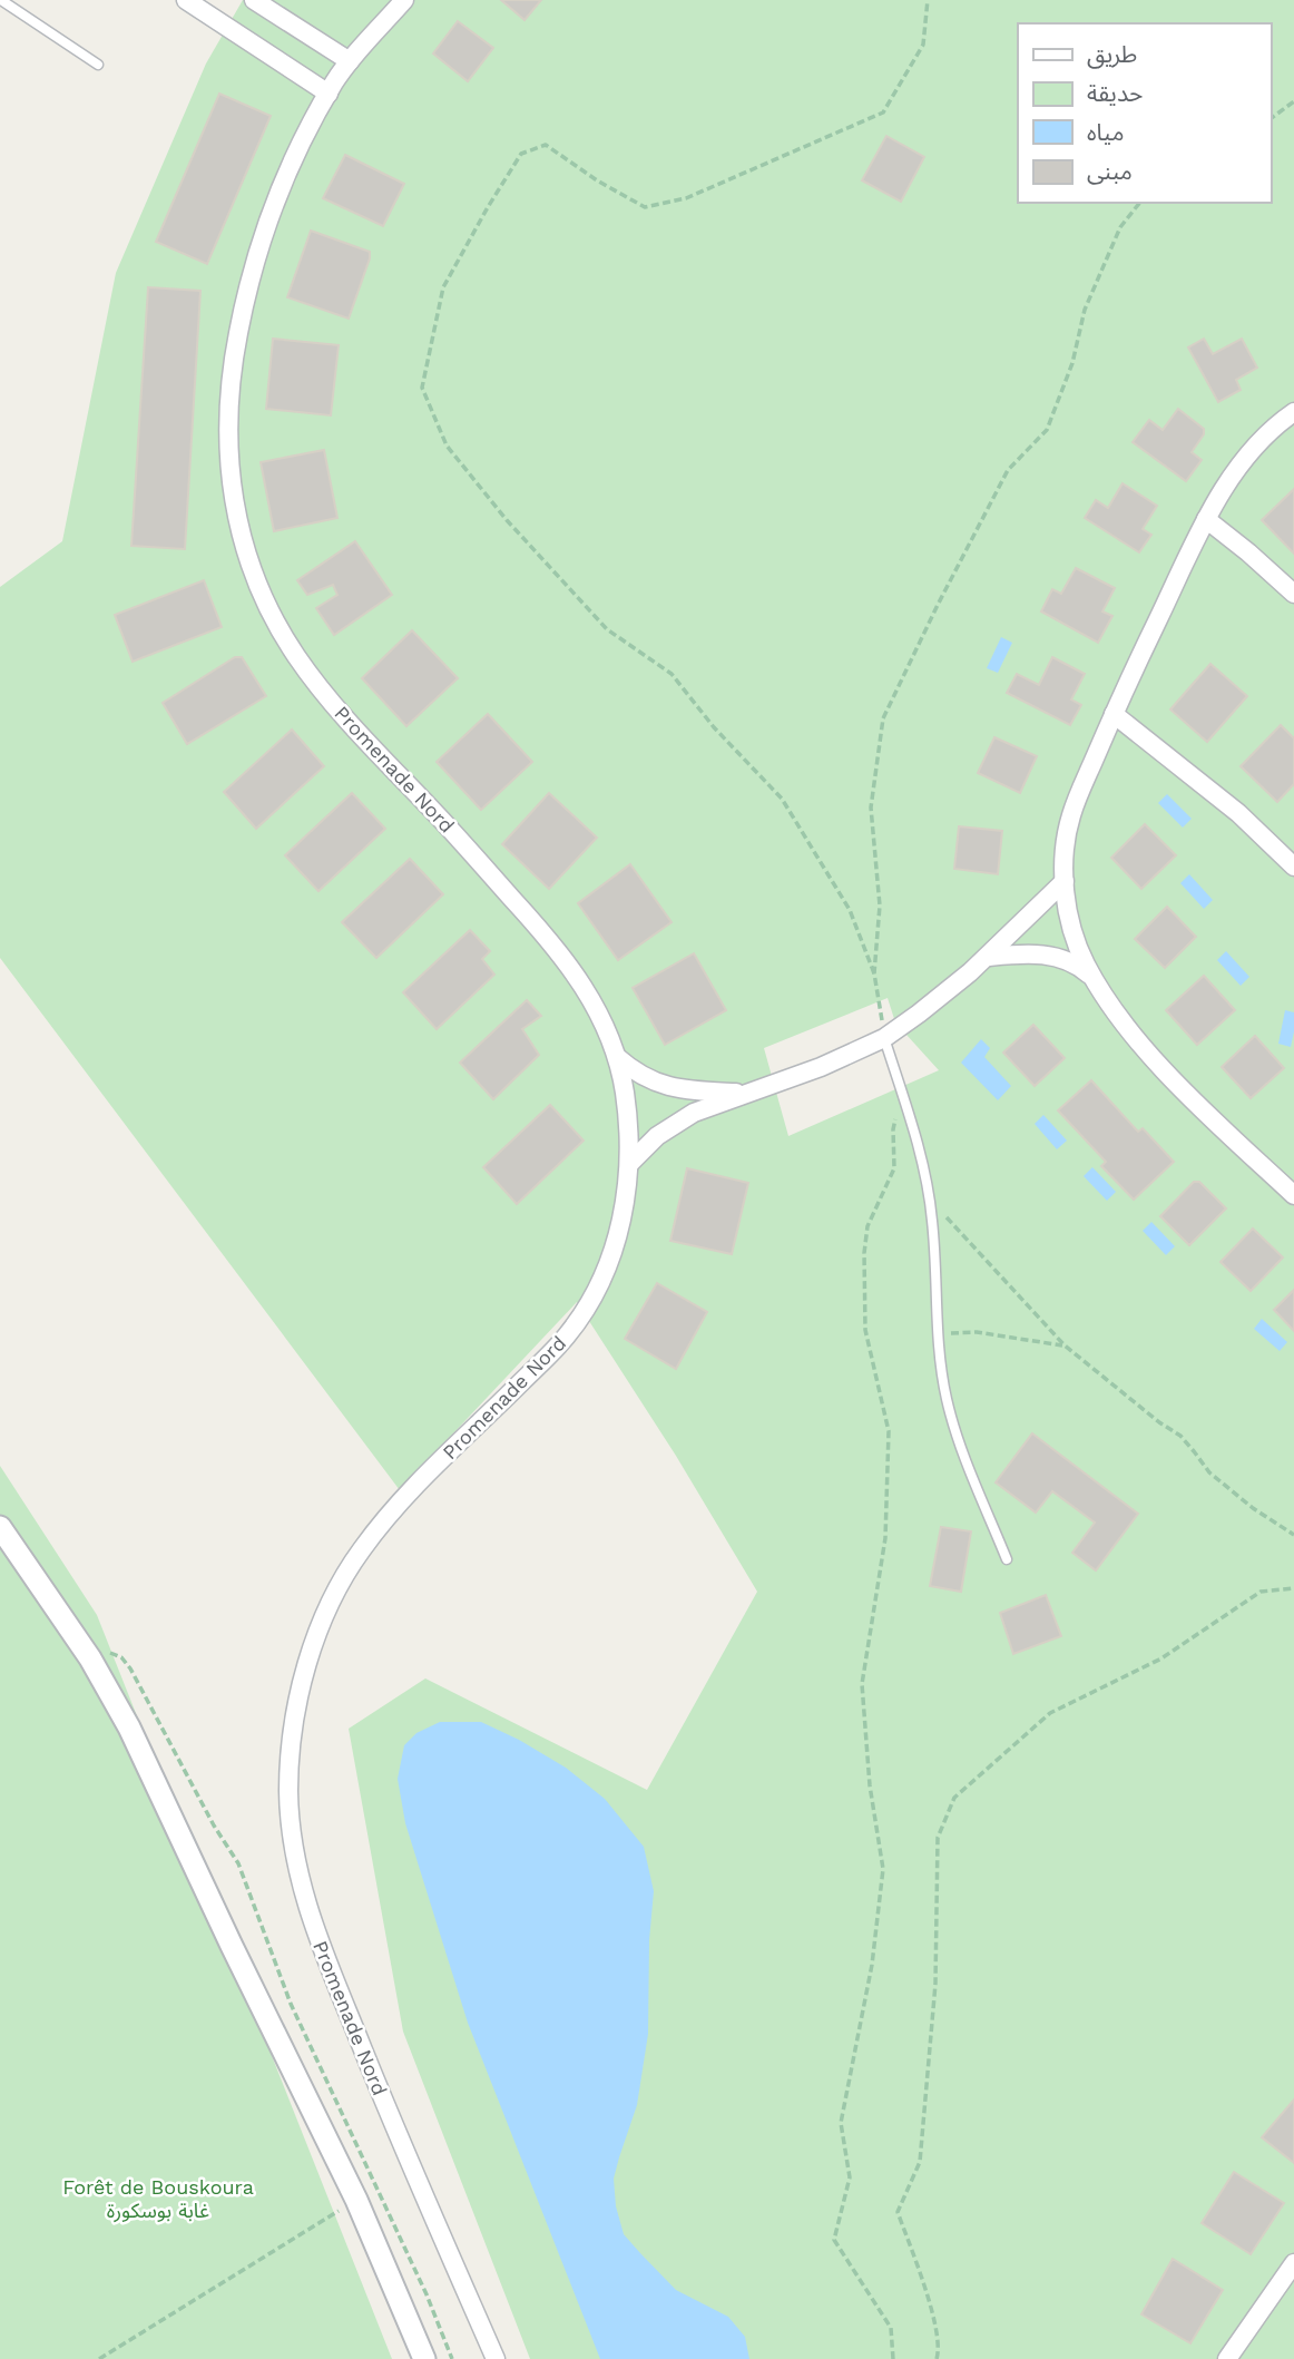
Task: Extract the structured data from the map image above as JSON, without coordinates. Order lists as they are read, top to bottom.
{
  "streets": {
    "street": ["Promenade Nord"]
  },
  "parks": ["Forêt de Bouskoura غابة بوسكورة"],
  "legend": [
    "طريق",
    "حديقة",
    "مياه",
    "مبنى"
  ]
}
